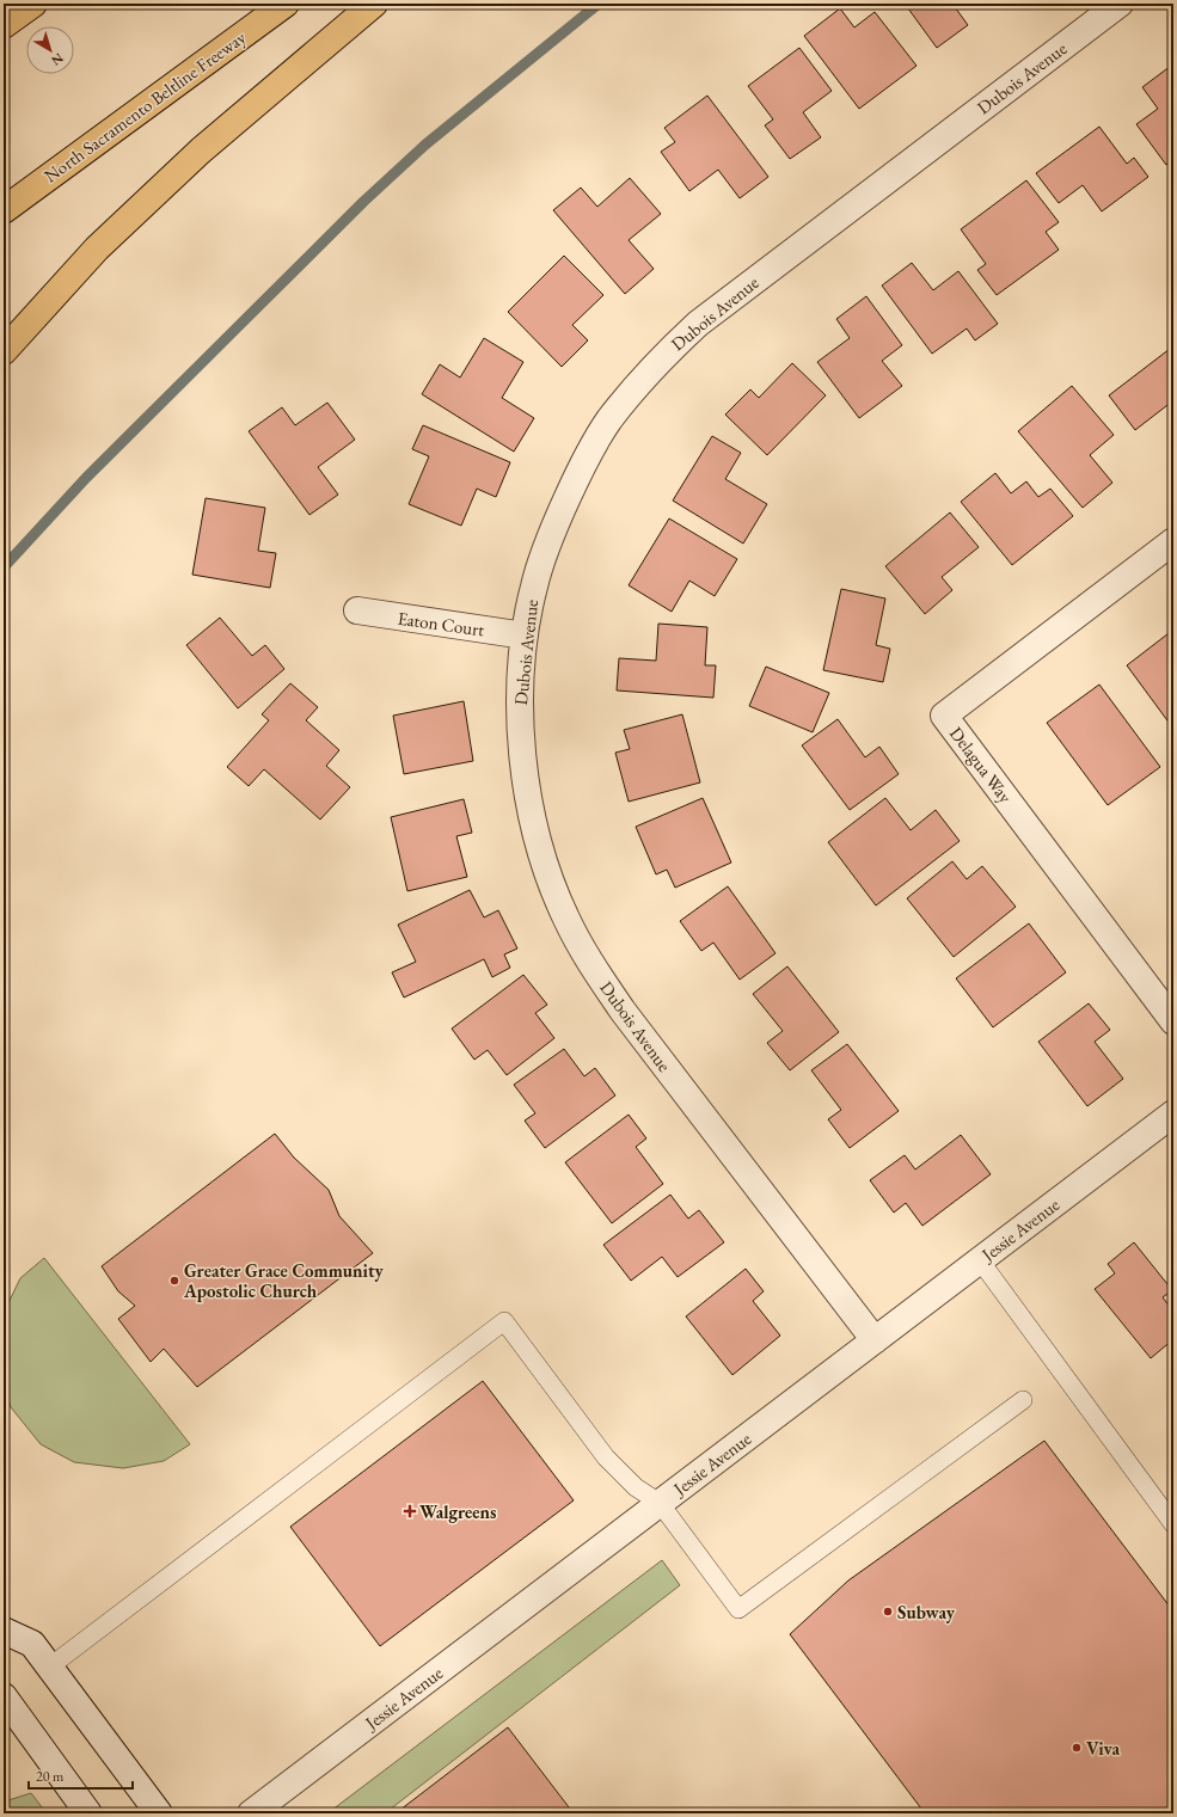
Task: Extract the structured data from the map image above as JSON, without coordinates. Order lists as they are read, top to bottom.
{
  "streets": {
    "highway": ["North Sacramento Beltline Freeway"],
    "street": [
      "Dubois Avenue",
      "Eaton Court",
      "Delagua Way",
      "Jessie Avenue"
    ]
  },
  "crossings": [
    ["Dubois Avenue", "Eaton Court"],
    ["Dubois Avenue", "Jessie Avenue"]
  ],
  "places": {
    "other": ["Greater Grace Community Apostolic Church", "Subway", "Viva"],
    "health": ["Walgreens"]
  },
  "scale_bar": "20 m",
  "north": "bottom right"
}
